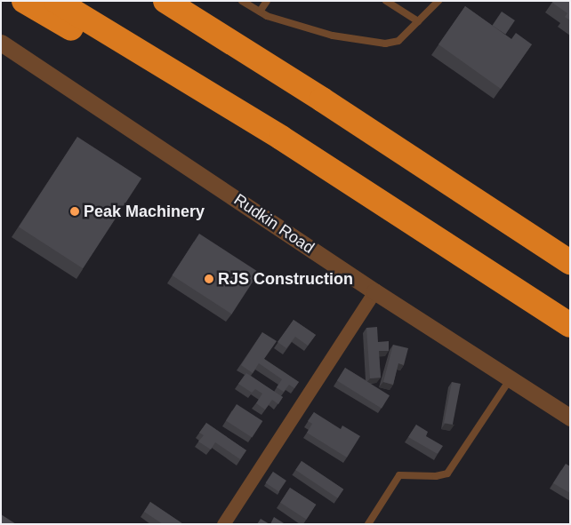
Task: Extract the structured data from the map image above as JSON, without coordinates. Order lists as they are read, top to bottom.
{
  "streets": {
    "street": ["Rudkin Road"]
  },
  "places": ["Peak Machinery", "RJS Construction"]
}
